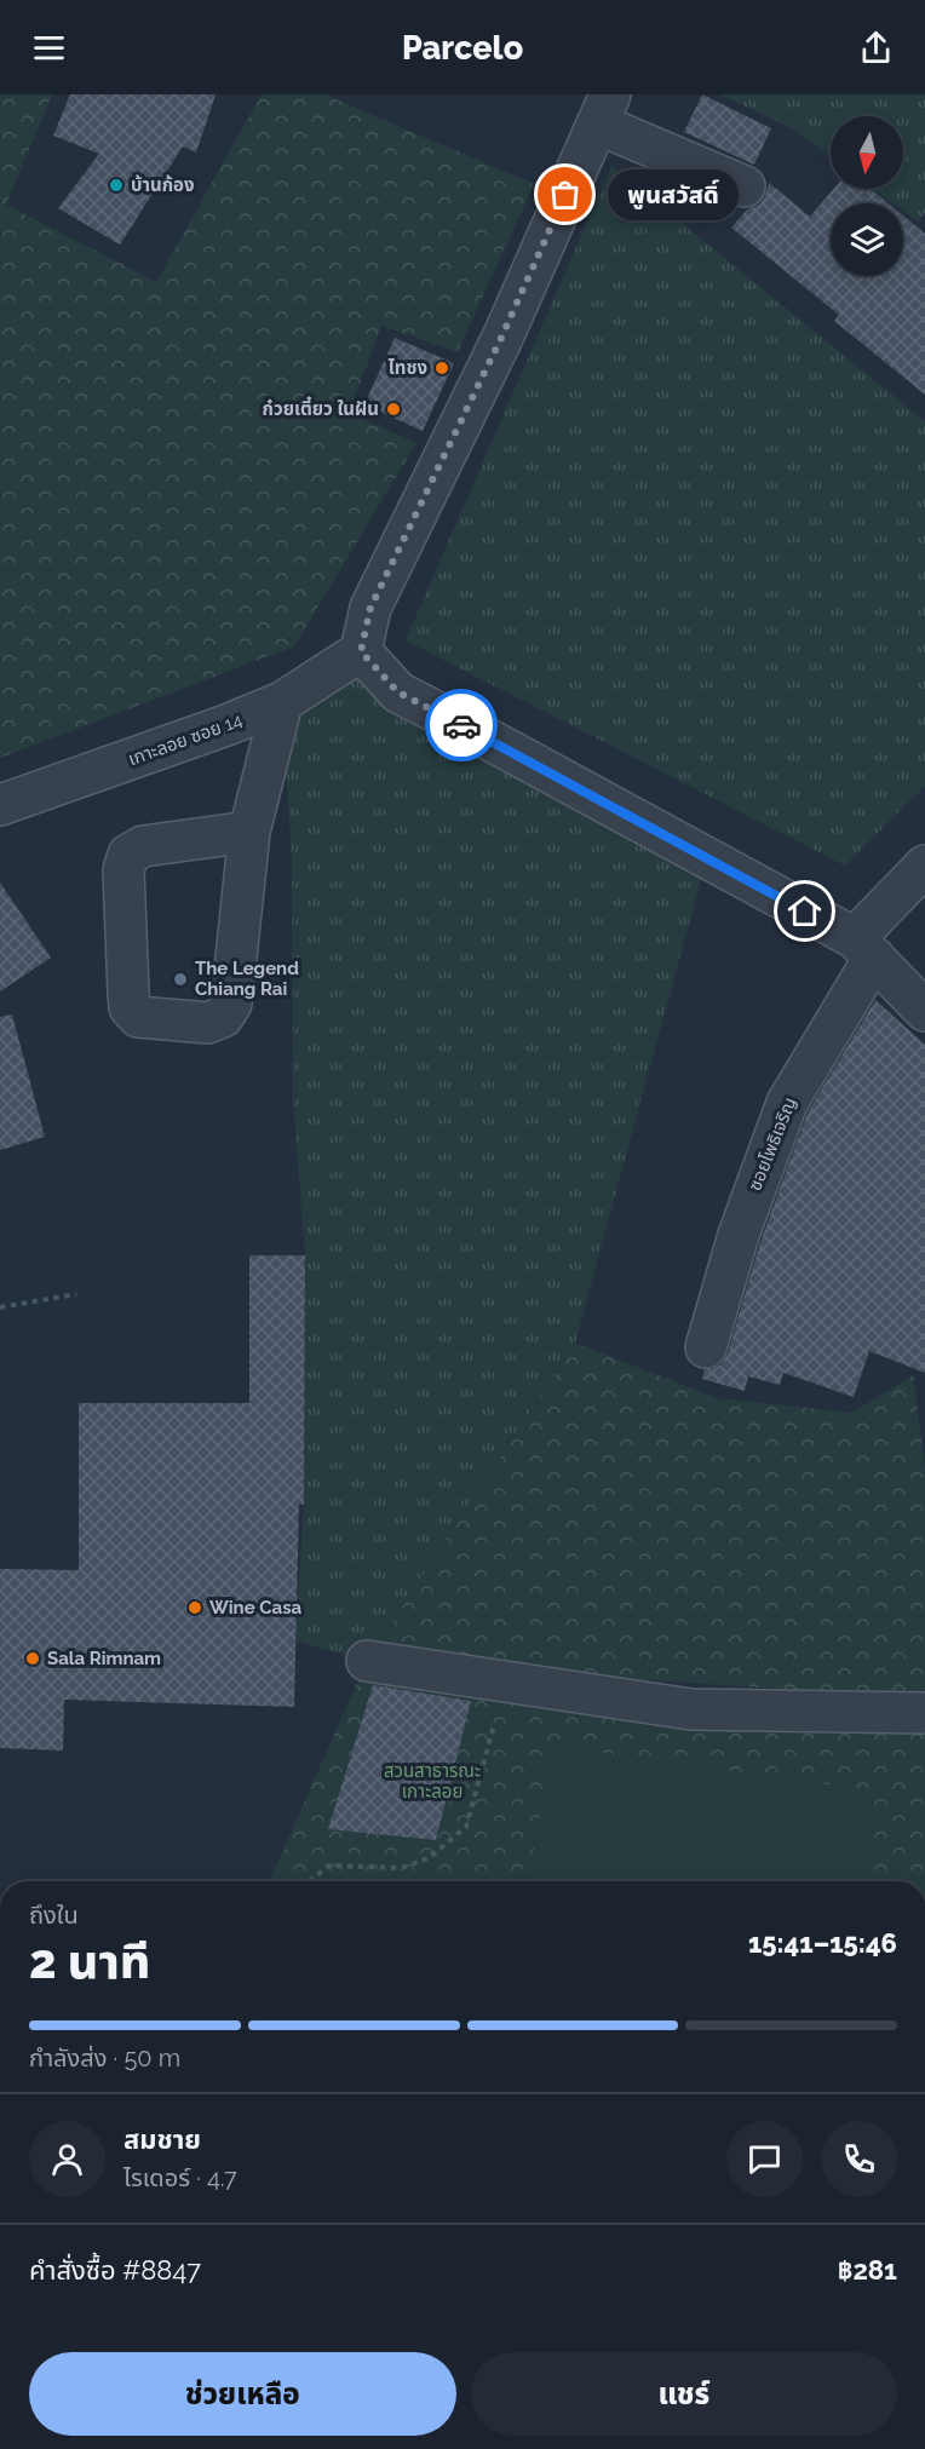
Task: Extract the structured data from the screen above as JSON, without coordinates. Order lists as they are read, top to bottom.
{
  "streets": {
    "street": ["เกาะลอย ซอย 14", "ซอยโพธิเจริญ"]
  },
  "parks": ["สวนสาธารณะ เกาะลอย"],
  "places": [
    "บ้านก้อง",
    "พูนสวัสดิ์",
    "ไทชง",
    "ก๋วยเตี๋ยว ในฝัน",
    "The Legend Chiang Rai",
    "Wine Casa",
    "Sala Rimnam"
  ],
  "north": "bottom",
  "page": {
    "header": "Parcelo",
    "bubble": "พูนสวัสดิ์",
    "heading": ["2 นาที", "ถึงใน", "15:41–15:46"],
    "panel": [
      "สมชาย",
      "ไรเดอร์ · 4.7",
      "คำสั่งซื้อ #8847",
      "฿281"
    ],
    "bar": "กำลังส่ง · 50 m",
    "buttons": ["ช่วยเหลือ", "แชร์"]
  }
}
